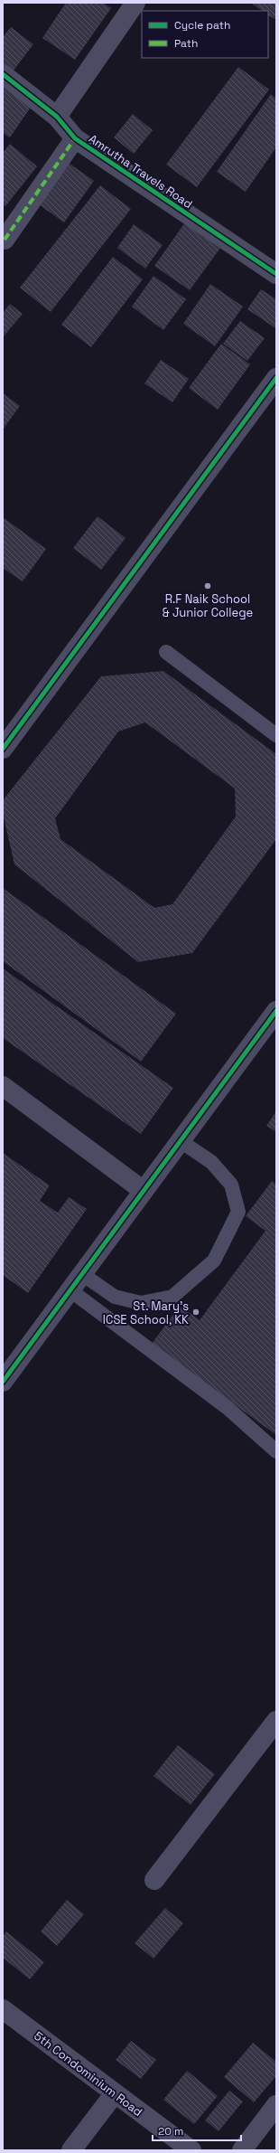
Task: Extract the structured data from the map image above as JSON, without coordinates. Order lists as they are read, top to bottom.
{
  "streets": {
    "street": ["Amrutha Travels Road", "5th Condominium Road"]
  },
  "places": ["R.F Naik School & Junior College", "St. Mary's ICSE School, KK"],
  "legend": ["Cycle path", "Path"],
  "scale_bar": "20 m"
}
